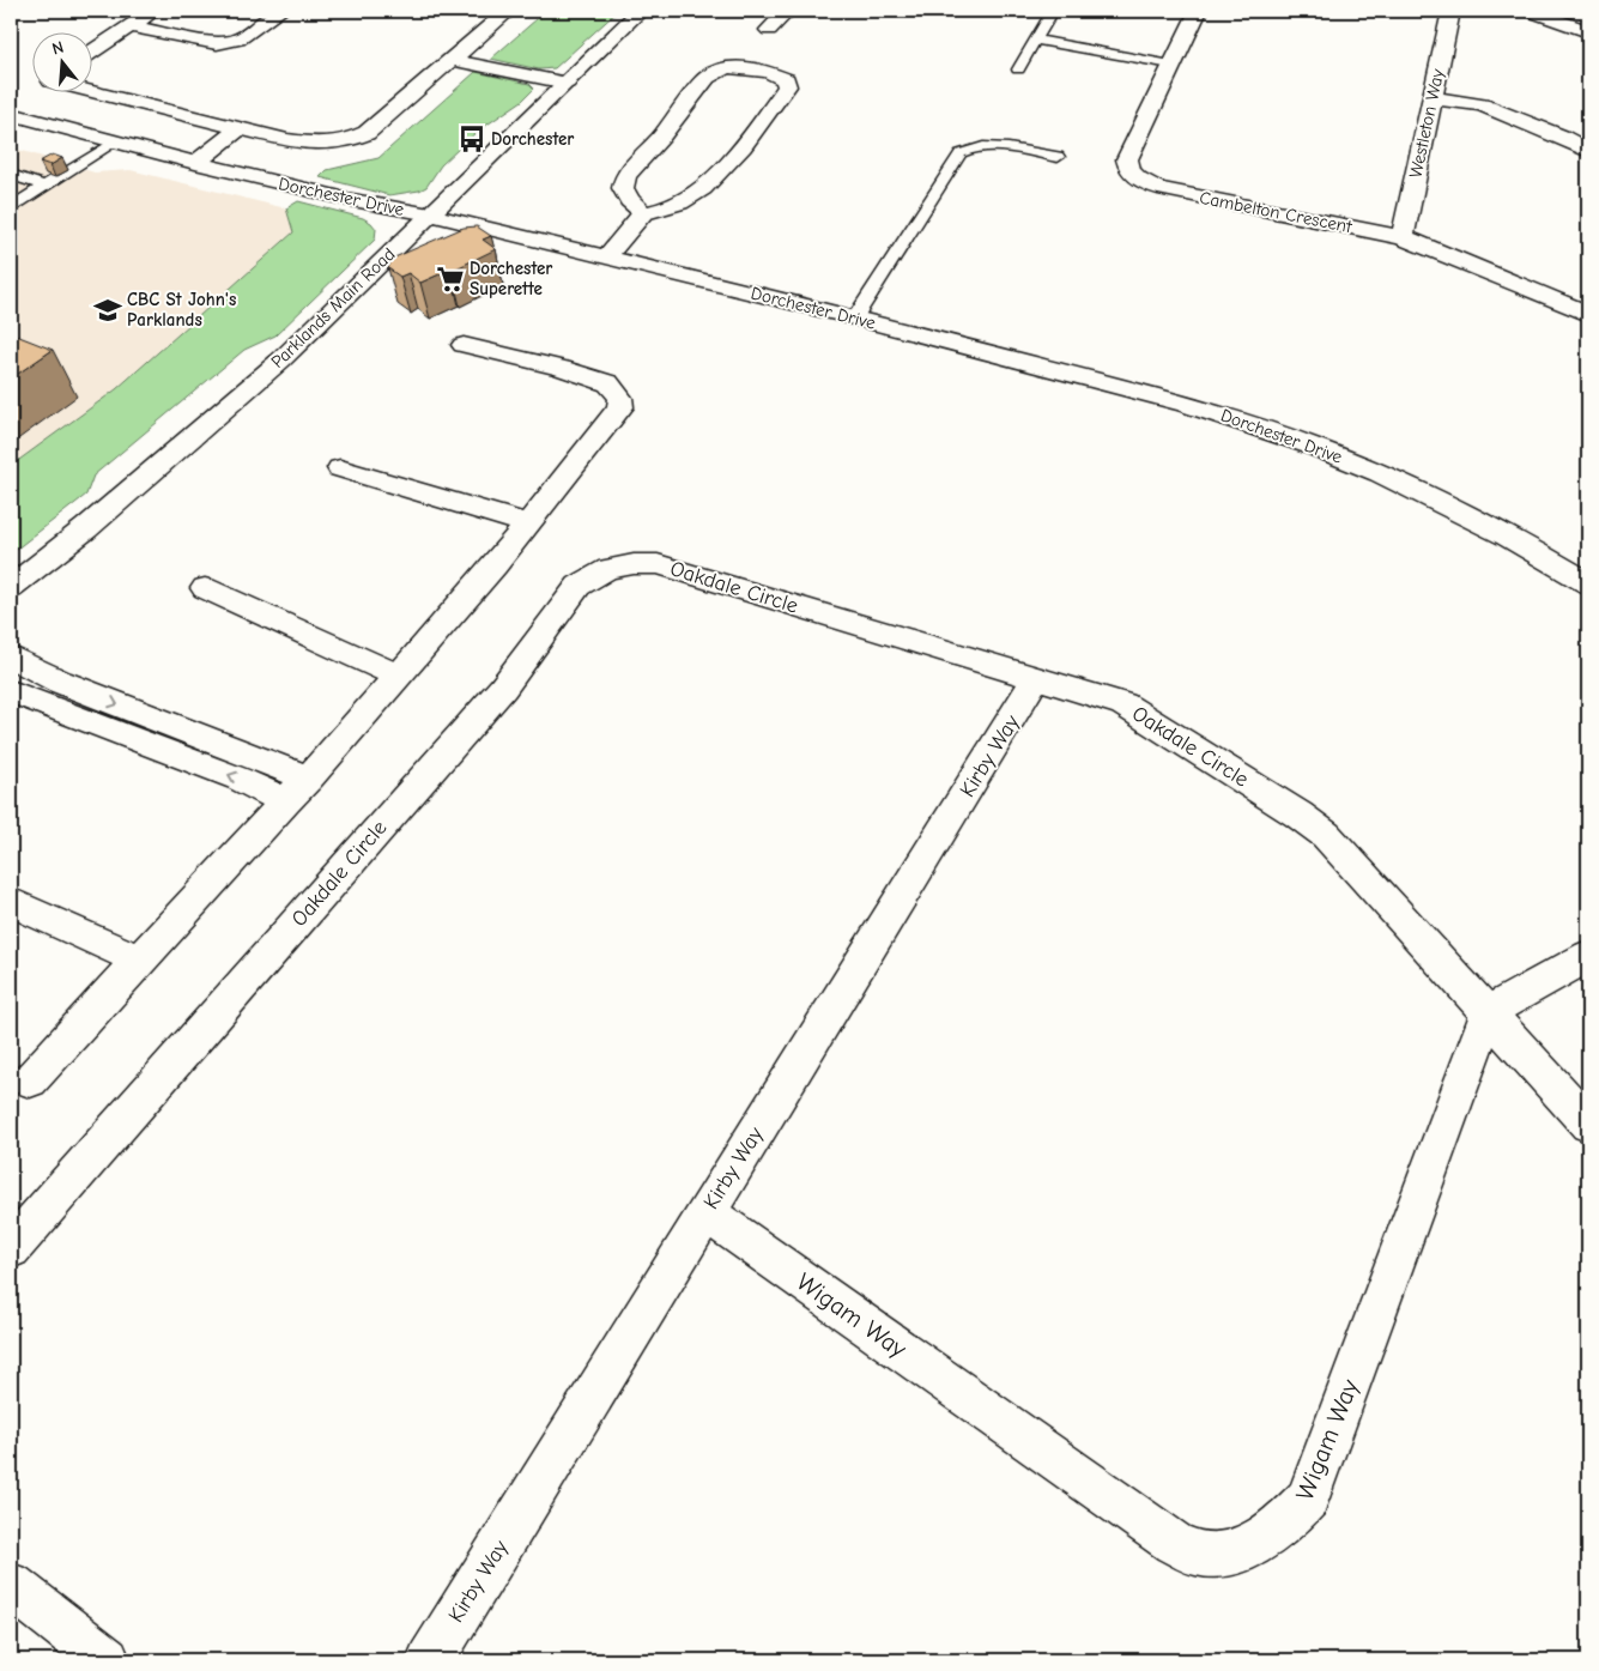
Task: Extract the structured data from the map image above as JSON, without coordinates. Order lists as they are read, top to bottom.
{
  "streets": {
    "street": [
      "Westleton Way",
      "Dorchester Drive",
      "Cambelton Crescent",
      "Parklands Main Road",
      "Oakdale Circle",
      "Kirby Way",
      "Wigam Way"
    ]
  },
  "crossings": [
    ["Westleton Way", "Cambelton Crescent"],
    ["Dorchester Drive", "Parklands Main Road"],
    ["Oakdale Circle", "Kirby Way"],
    ["Oakdale Circle", "Wigam Way"],
    ["Kirby Way", "Wigam Way"]
  ],
  "places": {
    "bus stop": ["Dorchester"],
    "supermarket": ["Dorchester Superette"],
    "school or university": ["CBC St John's Parklands"]
  },
  "north": "top"
}
